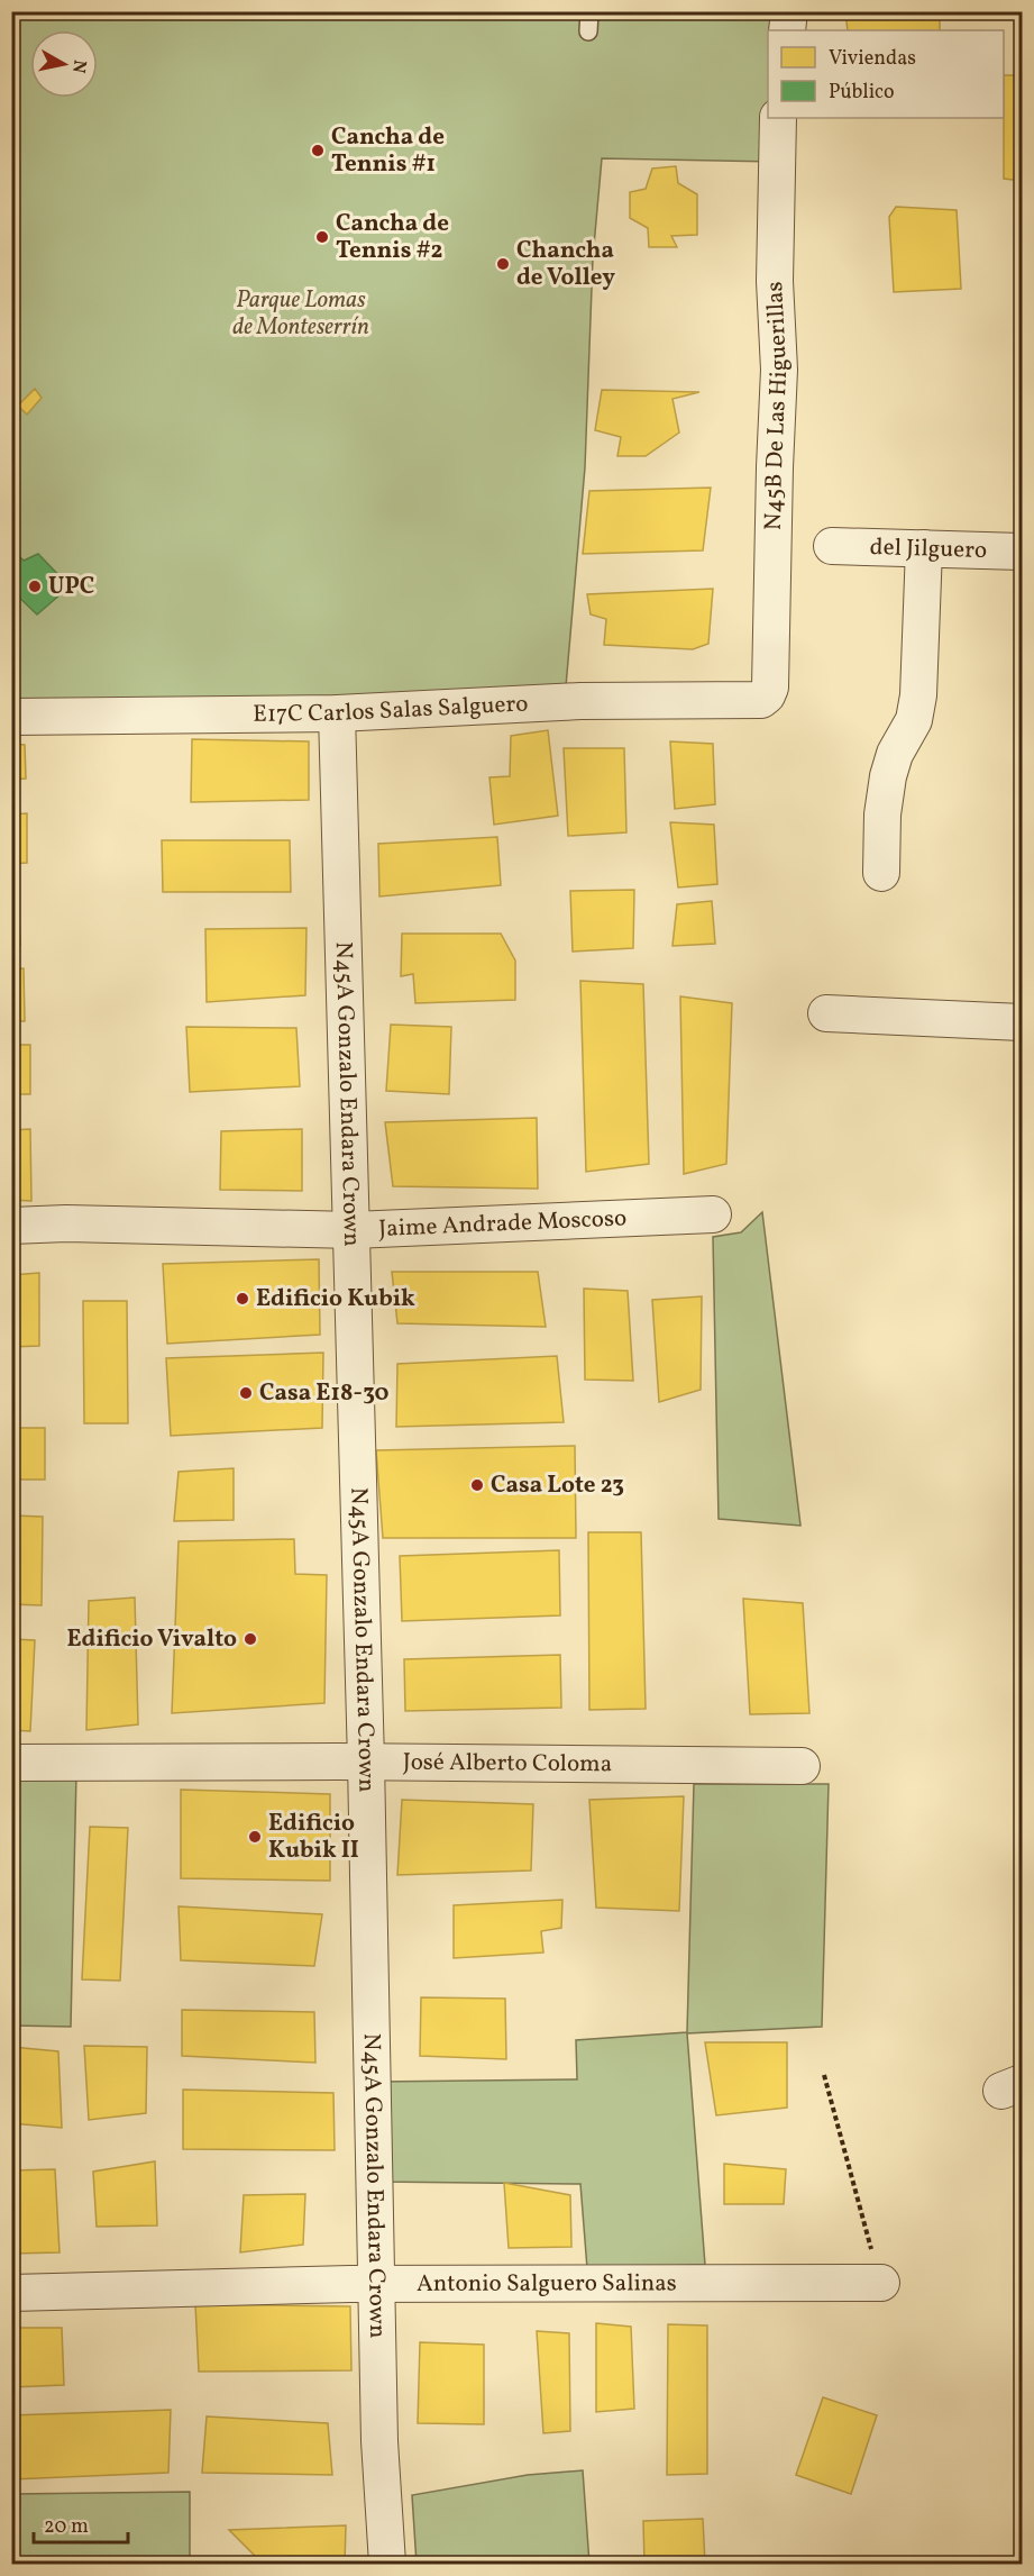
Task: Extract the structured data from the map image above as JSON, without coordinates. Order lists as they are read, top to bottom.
{
  "streets": {
    "street": [
      "N45B De Las Higuerillas",
      "del Jilguero",
      "E17C Carlos Salas Salguero",
      "N45A Gonzalo Endara Crown",
      "Jaime Andrade Moscoso",
      "José Alberto Coloma",
      "Antonio Salguero Salinas"
    ]
  },
  "crossings": [
    ["N45B De Las Higuerillas", "E17C Carlos Salas Salguero"],
    ["E17C Carlos Salas Salguero", "N45A Gonzalo Endara Crown"],
    ["N45A Gonzalo Endara Crown", "Jaime Andrade Moscoso"],
    ["N45A Gonzalo Endara Crown", "José Alberto Coloma"],
    ["N45A Gonzalo Endara Crown", "Antonio Salguero Salinas"]
  ],
  "parks": ["Parque Lomas de Monteserrín"],
  "places": [
    "Cancha de Tennis #1",
    "Cancha de Tennis #2",
    "Chancha de Volley",
    "UPC",
    "Edificio Kubik",
    "Casa E18-30",
    "Casa Lote 23",
    "Edificio Vivalto",
    "Edificio Kubik II"
  ],
  "legend": ["Viviendas", "Público"],
  "scale_bar": "20 m",
  "north": "right"
}
